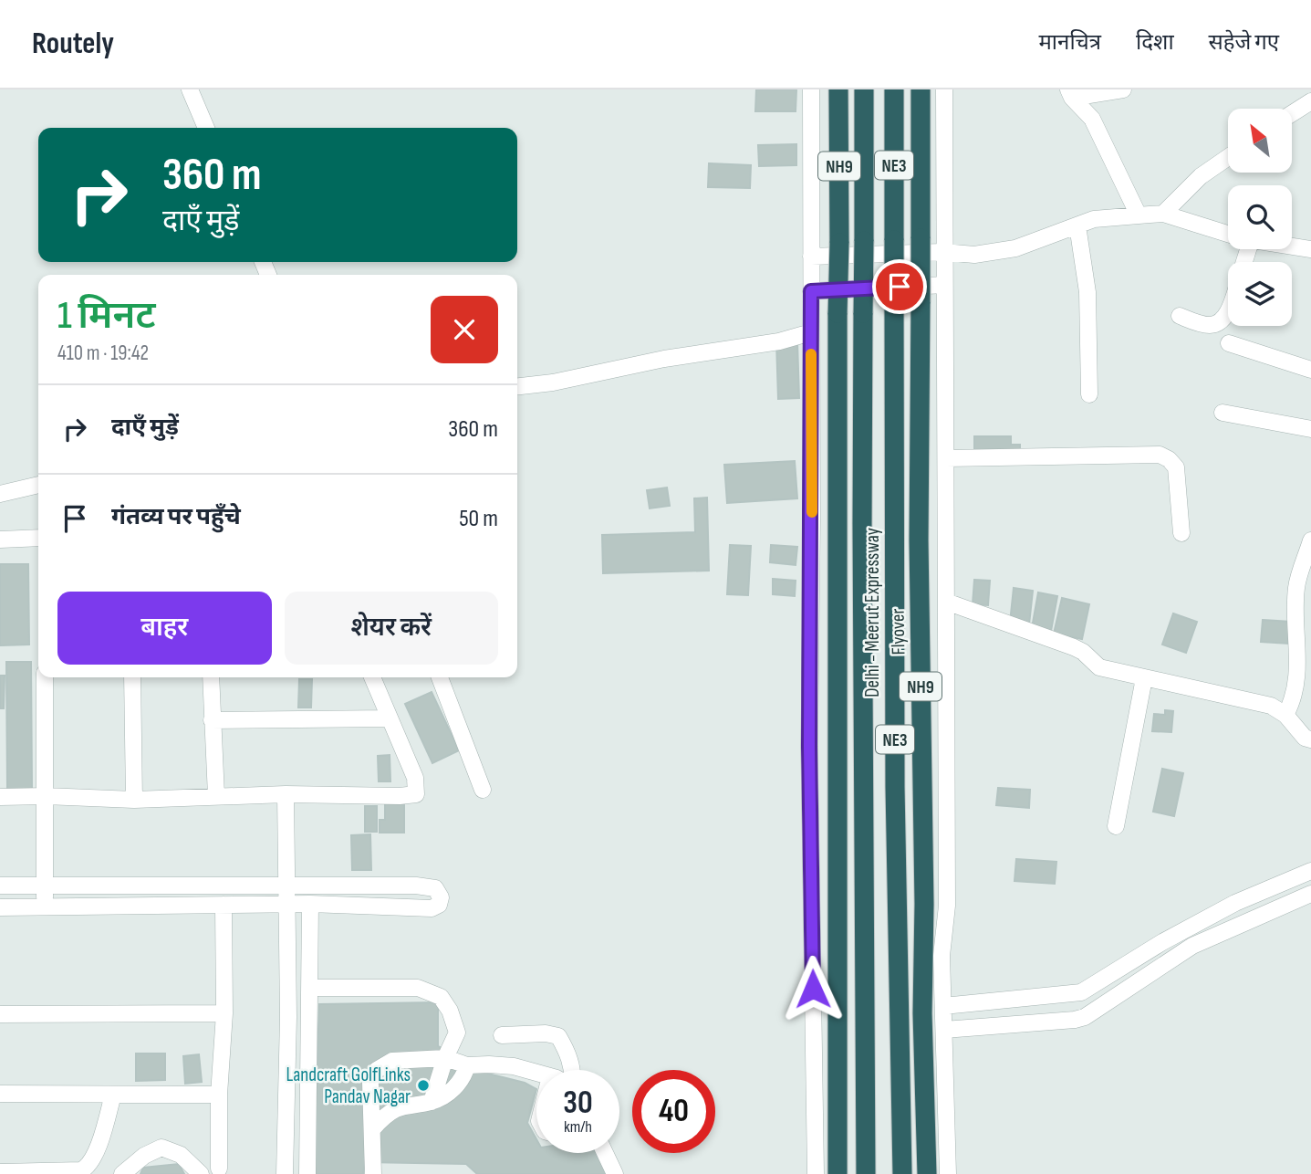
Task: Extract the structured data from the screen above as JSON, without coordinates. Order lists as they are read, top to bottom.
{
  "streets": {
    "highway": [
      "NE3",
      "NH9",
      "Delhi - Meerut Expressway",
      "Flyover"
    ]
  },
  "places": ["Landcraft GolfLinks Pandav Nagar"],
  "north": "top left",
  "page": {
    "header": "Routely",
    "nav": ["मानचित्र", "दिशा", "सहेजे गए"],
    "turn": ["360 m", "दाएँ मुड़ें"],
    "heading": ["1 मिनट", "410 m · 19:42"],
    "list": [
      {
        "name": "दाएँ मुड़ें",
        "value": "360 m"
      },
      {
        "name": "गंतव्य पर पहुँचे",
        "value": "50 m"
      }
    ],
    "buttons": ["बाहर", "शेयर करें"],
    "speed": "30 km/h",
    "limit": "40"
  }
}
